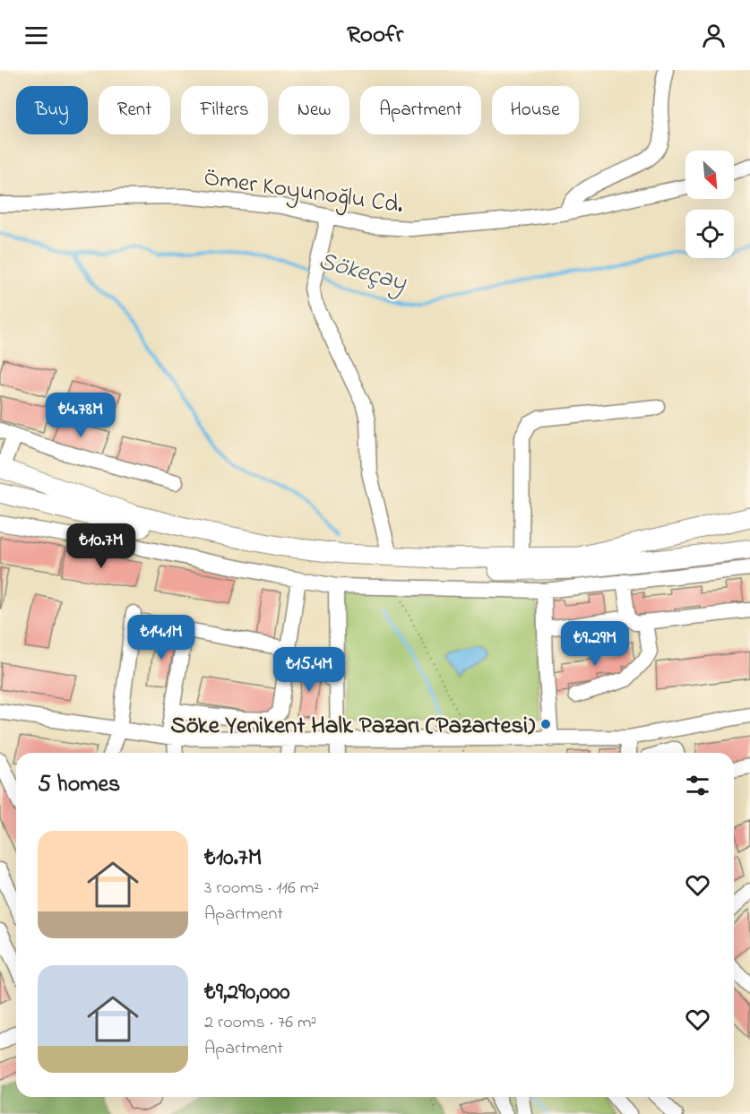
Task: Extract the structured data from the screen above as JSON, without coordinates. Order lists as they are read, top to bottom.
{
  "streets": {
    "street": ["Ömer Koyunoğlu Cd."]
  },
  "water": ["Sökeçay"],
  "places": ["Söke Yenikent Halk Pazarı (Pazartesi)"],
  "north": "bottom right",
  "page": {
    "header": "Roofr",
    "chip": [
      "Buy",
      "Rent",
      "Filters",
      "New",
      "Apartment",
      "House"
    ],
    "price": [
      "₺4.78M",
      "₺10.7M",
      "₺14.1M",
      "₺9.29M",
      "₺15.4M"
    ],
    "heading": "5 homes",
    "list": [
      {
        "name": "₺10.7M",
        "note": "3 rooms · 116 m² · Apartment"
      },
      {
        "name": "₺9,290,000",
        "note": "2 rooms · 76 m² · Apartment"
      }
    ]
  }
}
